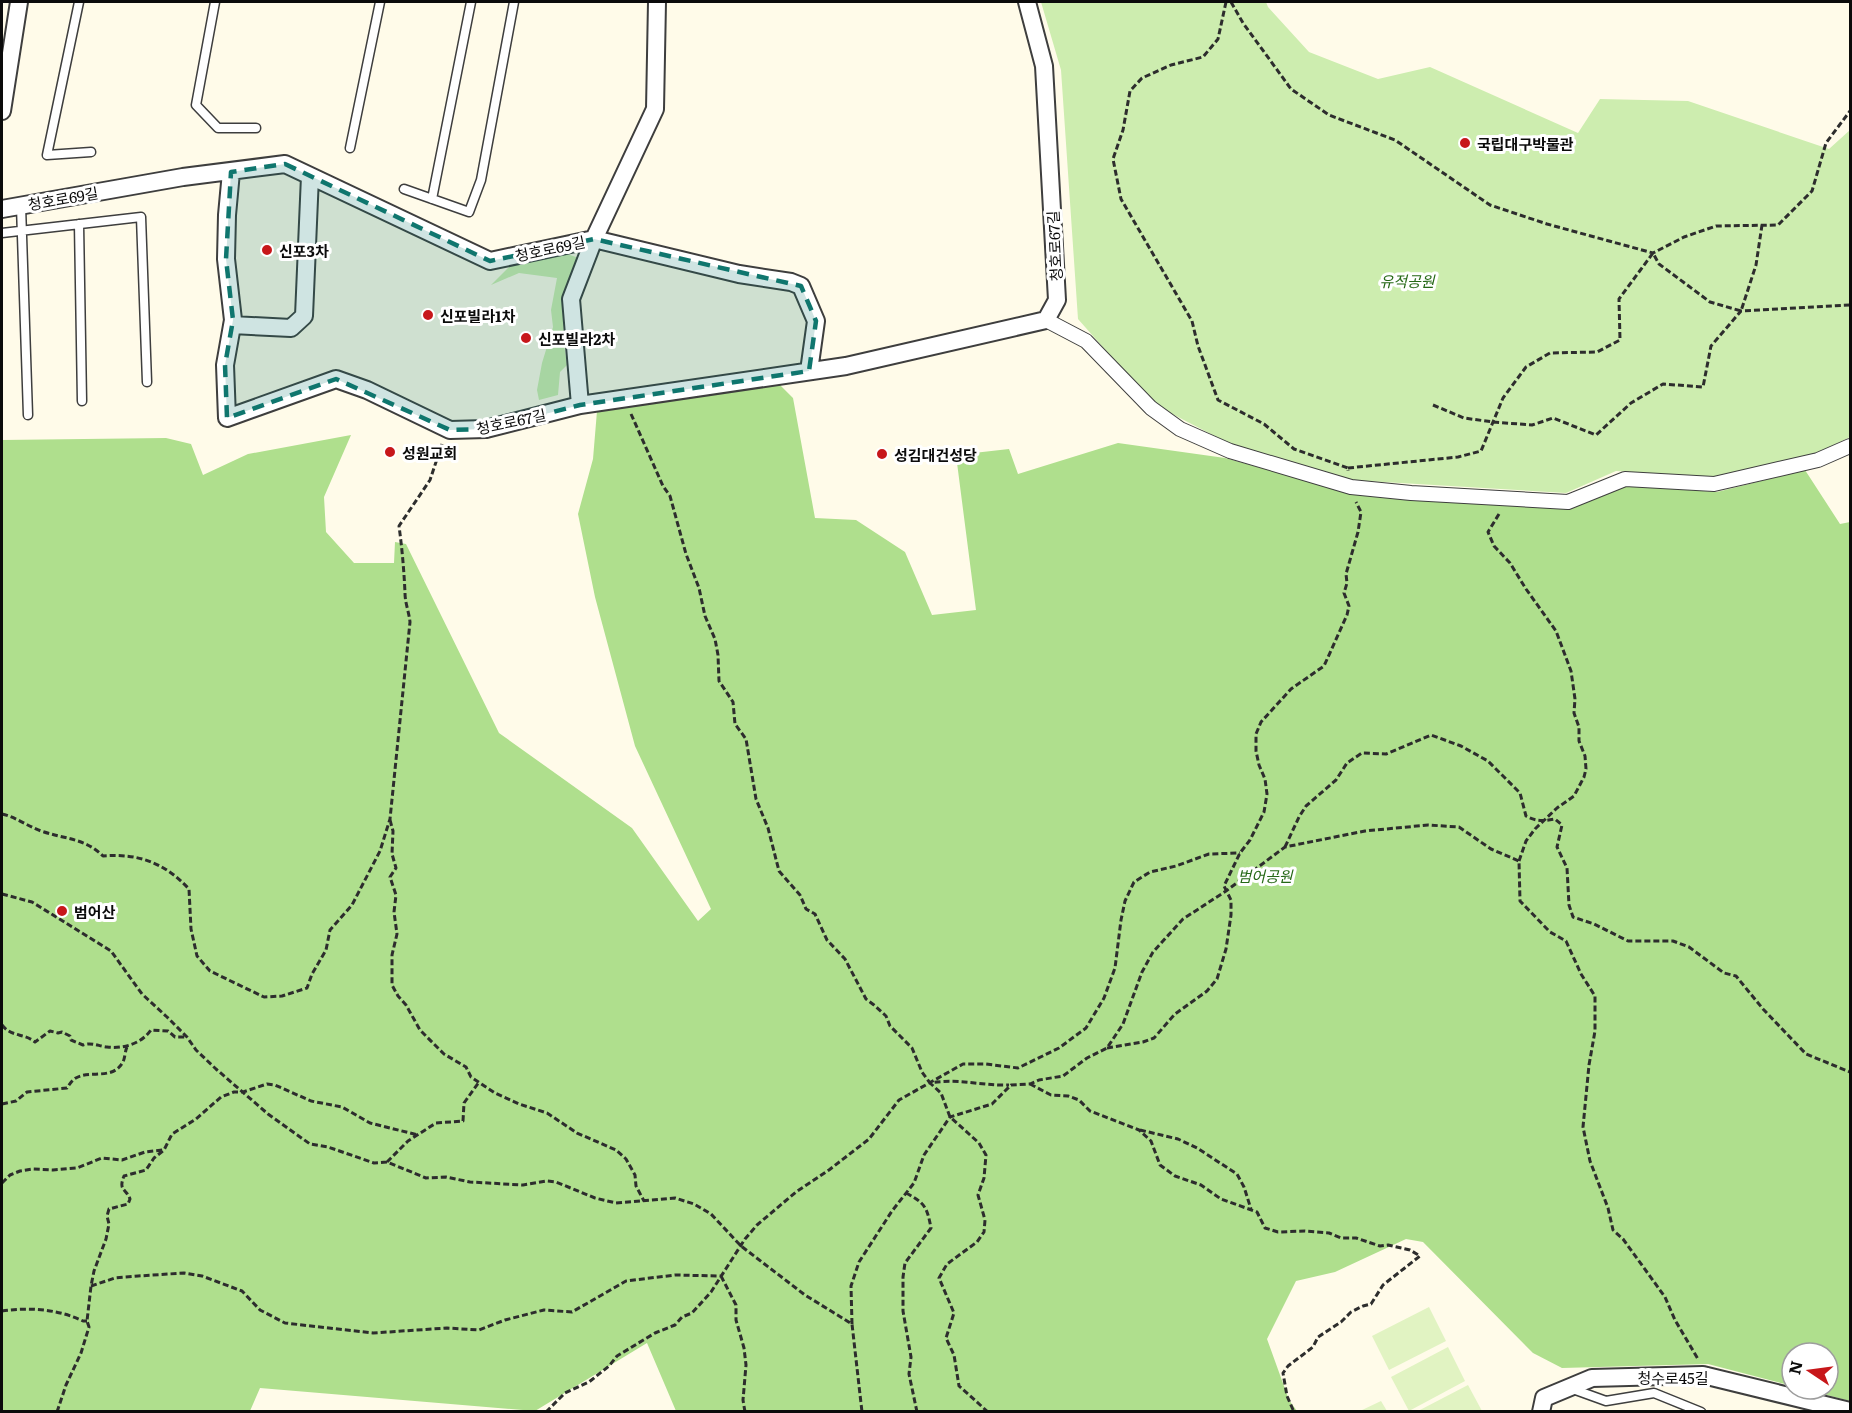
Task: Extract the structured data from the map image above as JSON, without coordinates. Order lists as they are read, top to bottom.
{
  "streets": {
    "street": ["청호로69길", "청호로67길", "청수로45길"]
  },
  "parks": ["유적공원", "범어공원"],
  "places": [
    "국립대구박물관",
    "신포3차",
    "신포빌라1차",
    "신포빌라2차",
    "성원교회",
    "성김대건성당",
    "범어산"
  ],
  "north": "left"
}
